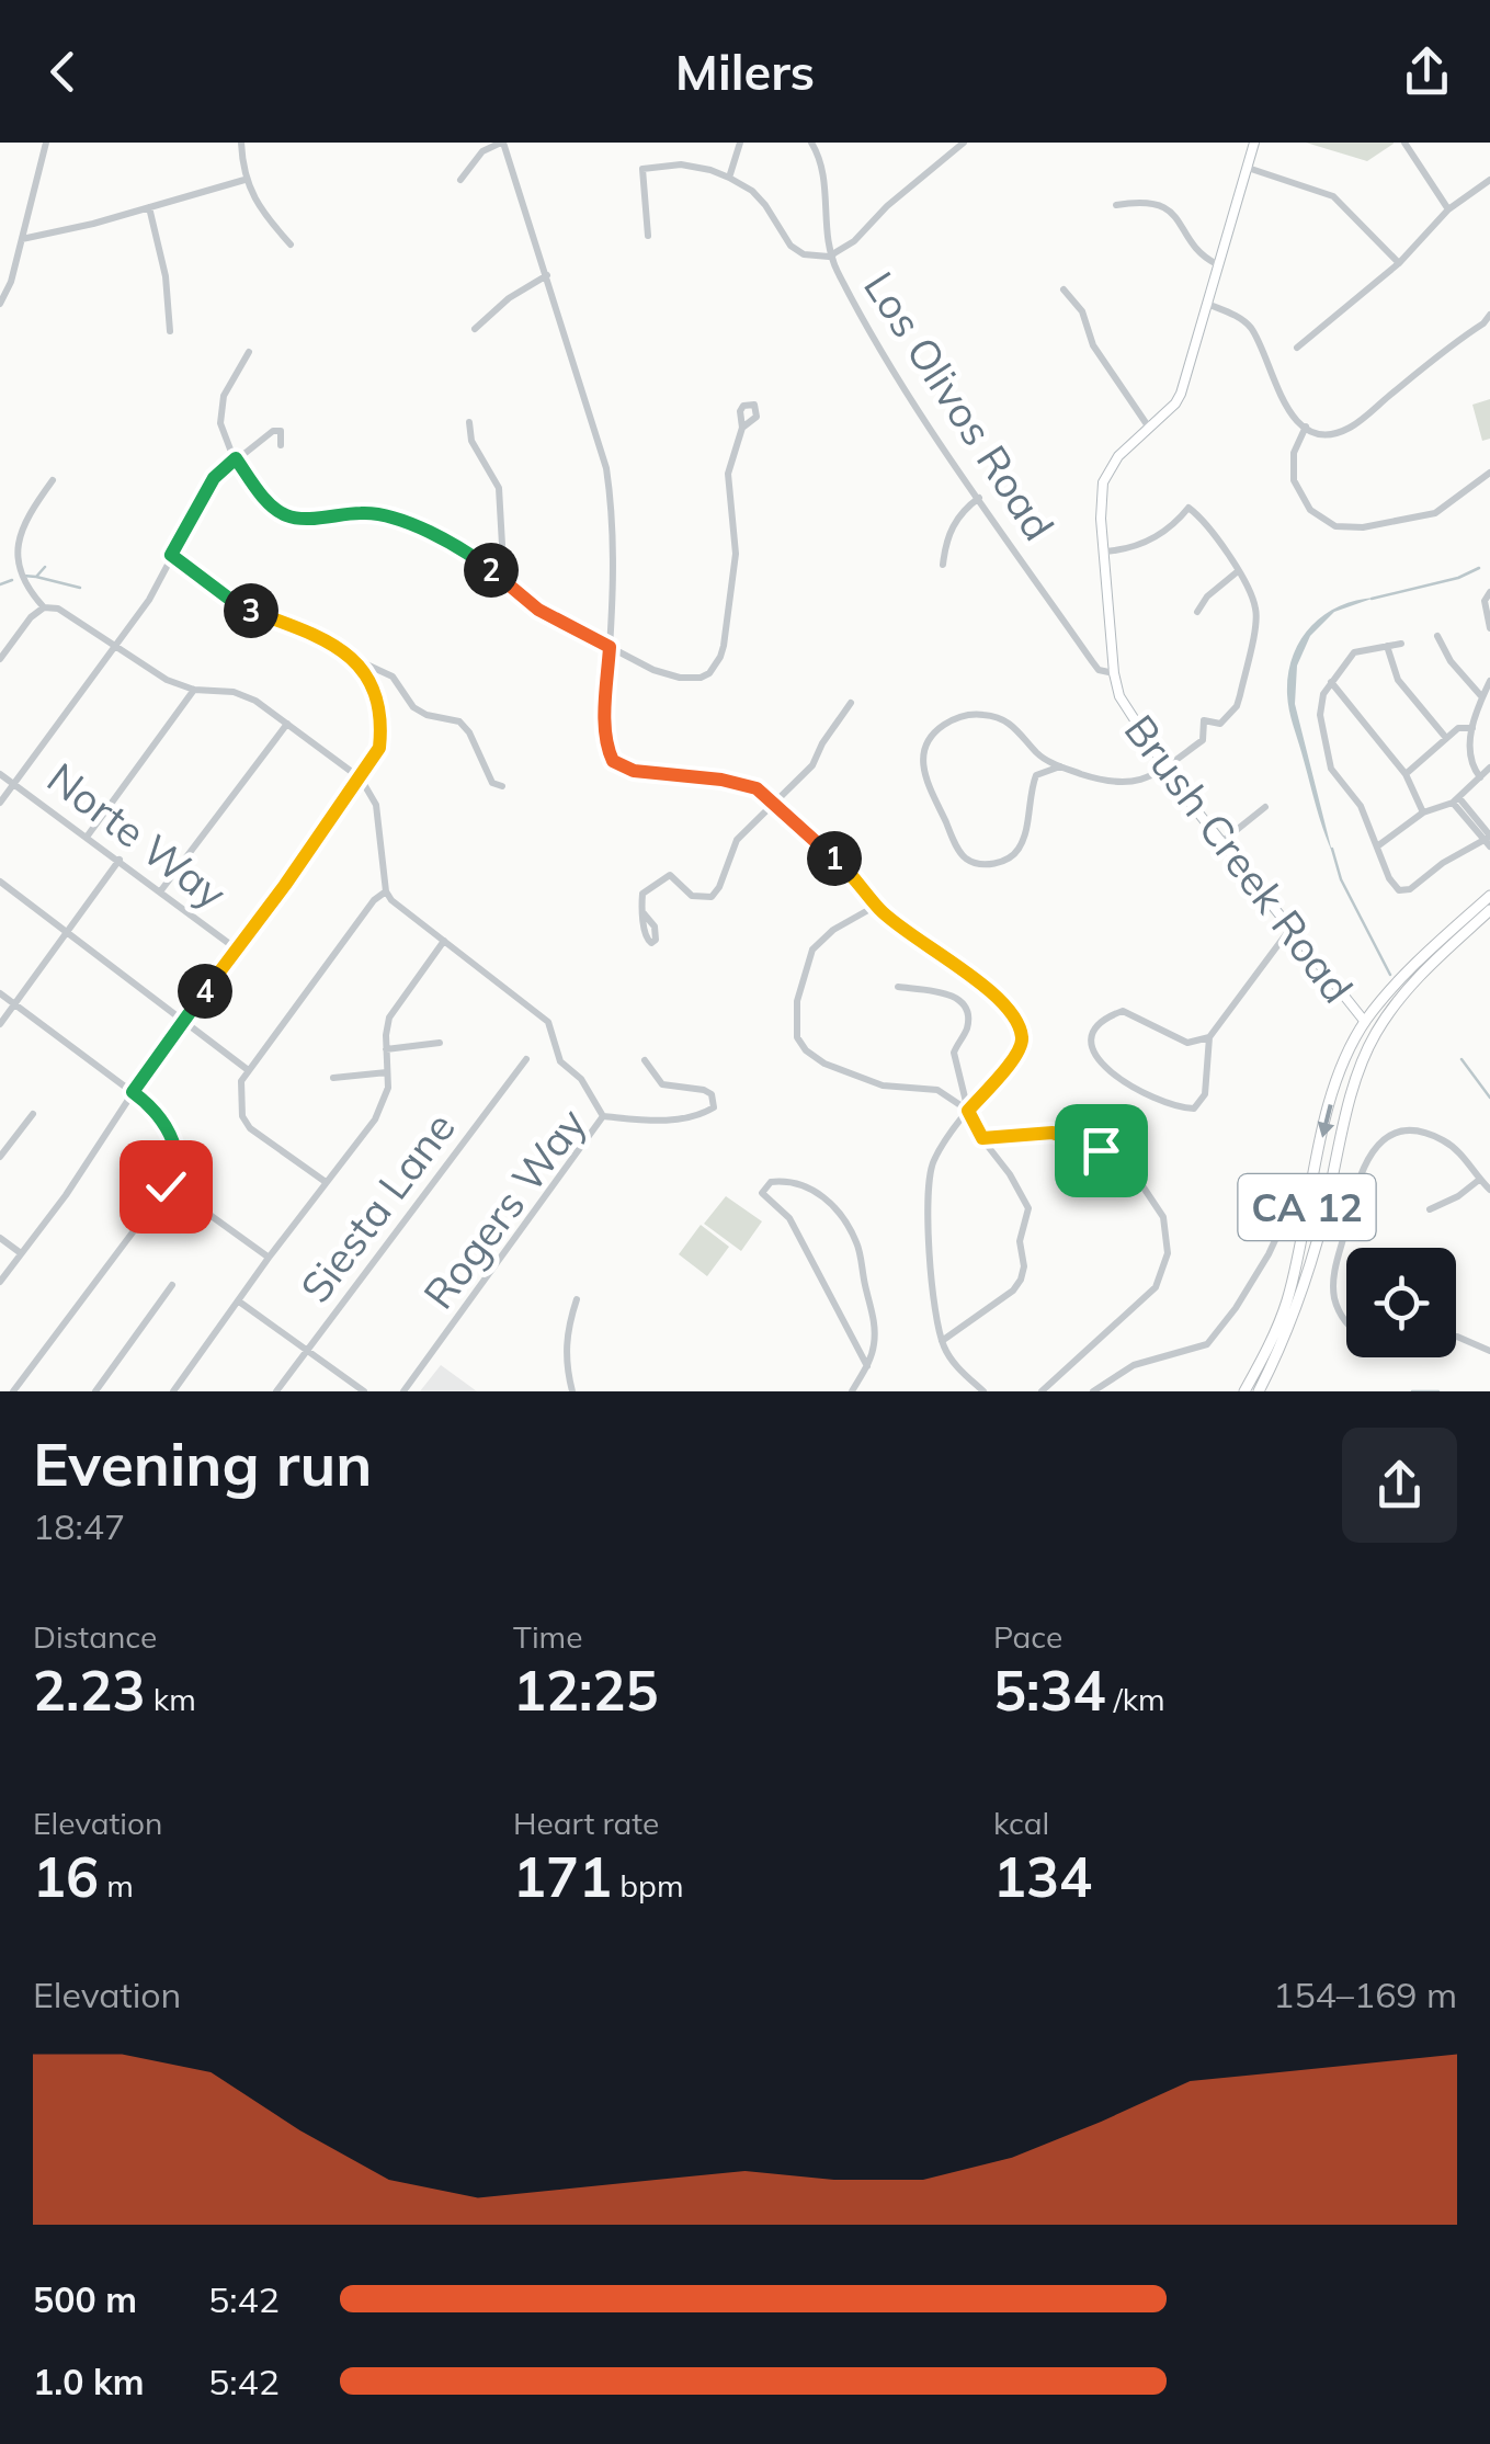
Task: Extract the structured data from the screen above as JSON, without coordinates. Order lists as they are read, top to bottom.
{
  "streets": {
    "main road": ["CA 12"],
    "street": [
      "Los Olivos Road",
      "Norte Way",
      "Brush Creek Road",
      "Siesta Lane",
      "Rogers Way"
    ]
  },
  "crossings": [
    ["Los Olivos Road", "Brush Creek Road"],
    ["Brush Creek Road", "CA 12"]
  ],
  "page": {
    "header": "Milers",
    "pins": [
      "2",
      "3",
      "1",
      "4"
    ],
    "heading": ["Evening run", "18:47"],
    "stats": [
      ["Distance", "2.23 km"],
      ["Time", "12:25"],
      ["Pace", "5:34 /km"],
      ["Elevation", "16 m"],
      ["Heart rate", "171 bpm"],
      ["kcal", "134"]
    ],
    "chart": ["Elevation", "154–169 m"],
    "list": [
      {
        "name": "500 m",
        "note": "5:42"
      },
      {
        "name": "1.0 km",
        "note": "5:42"
      }
    ]
  }
}
